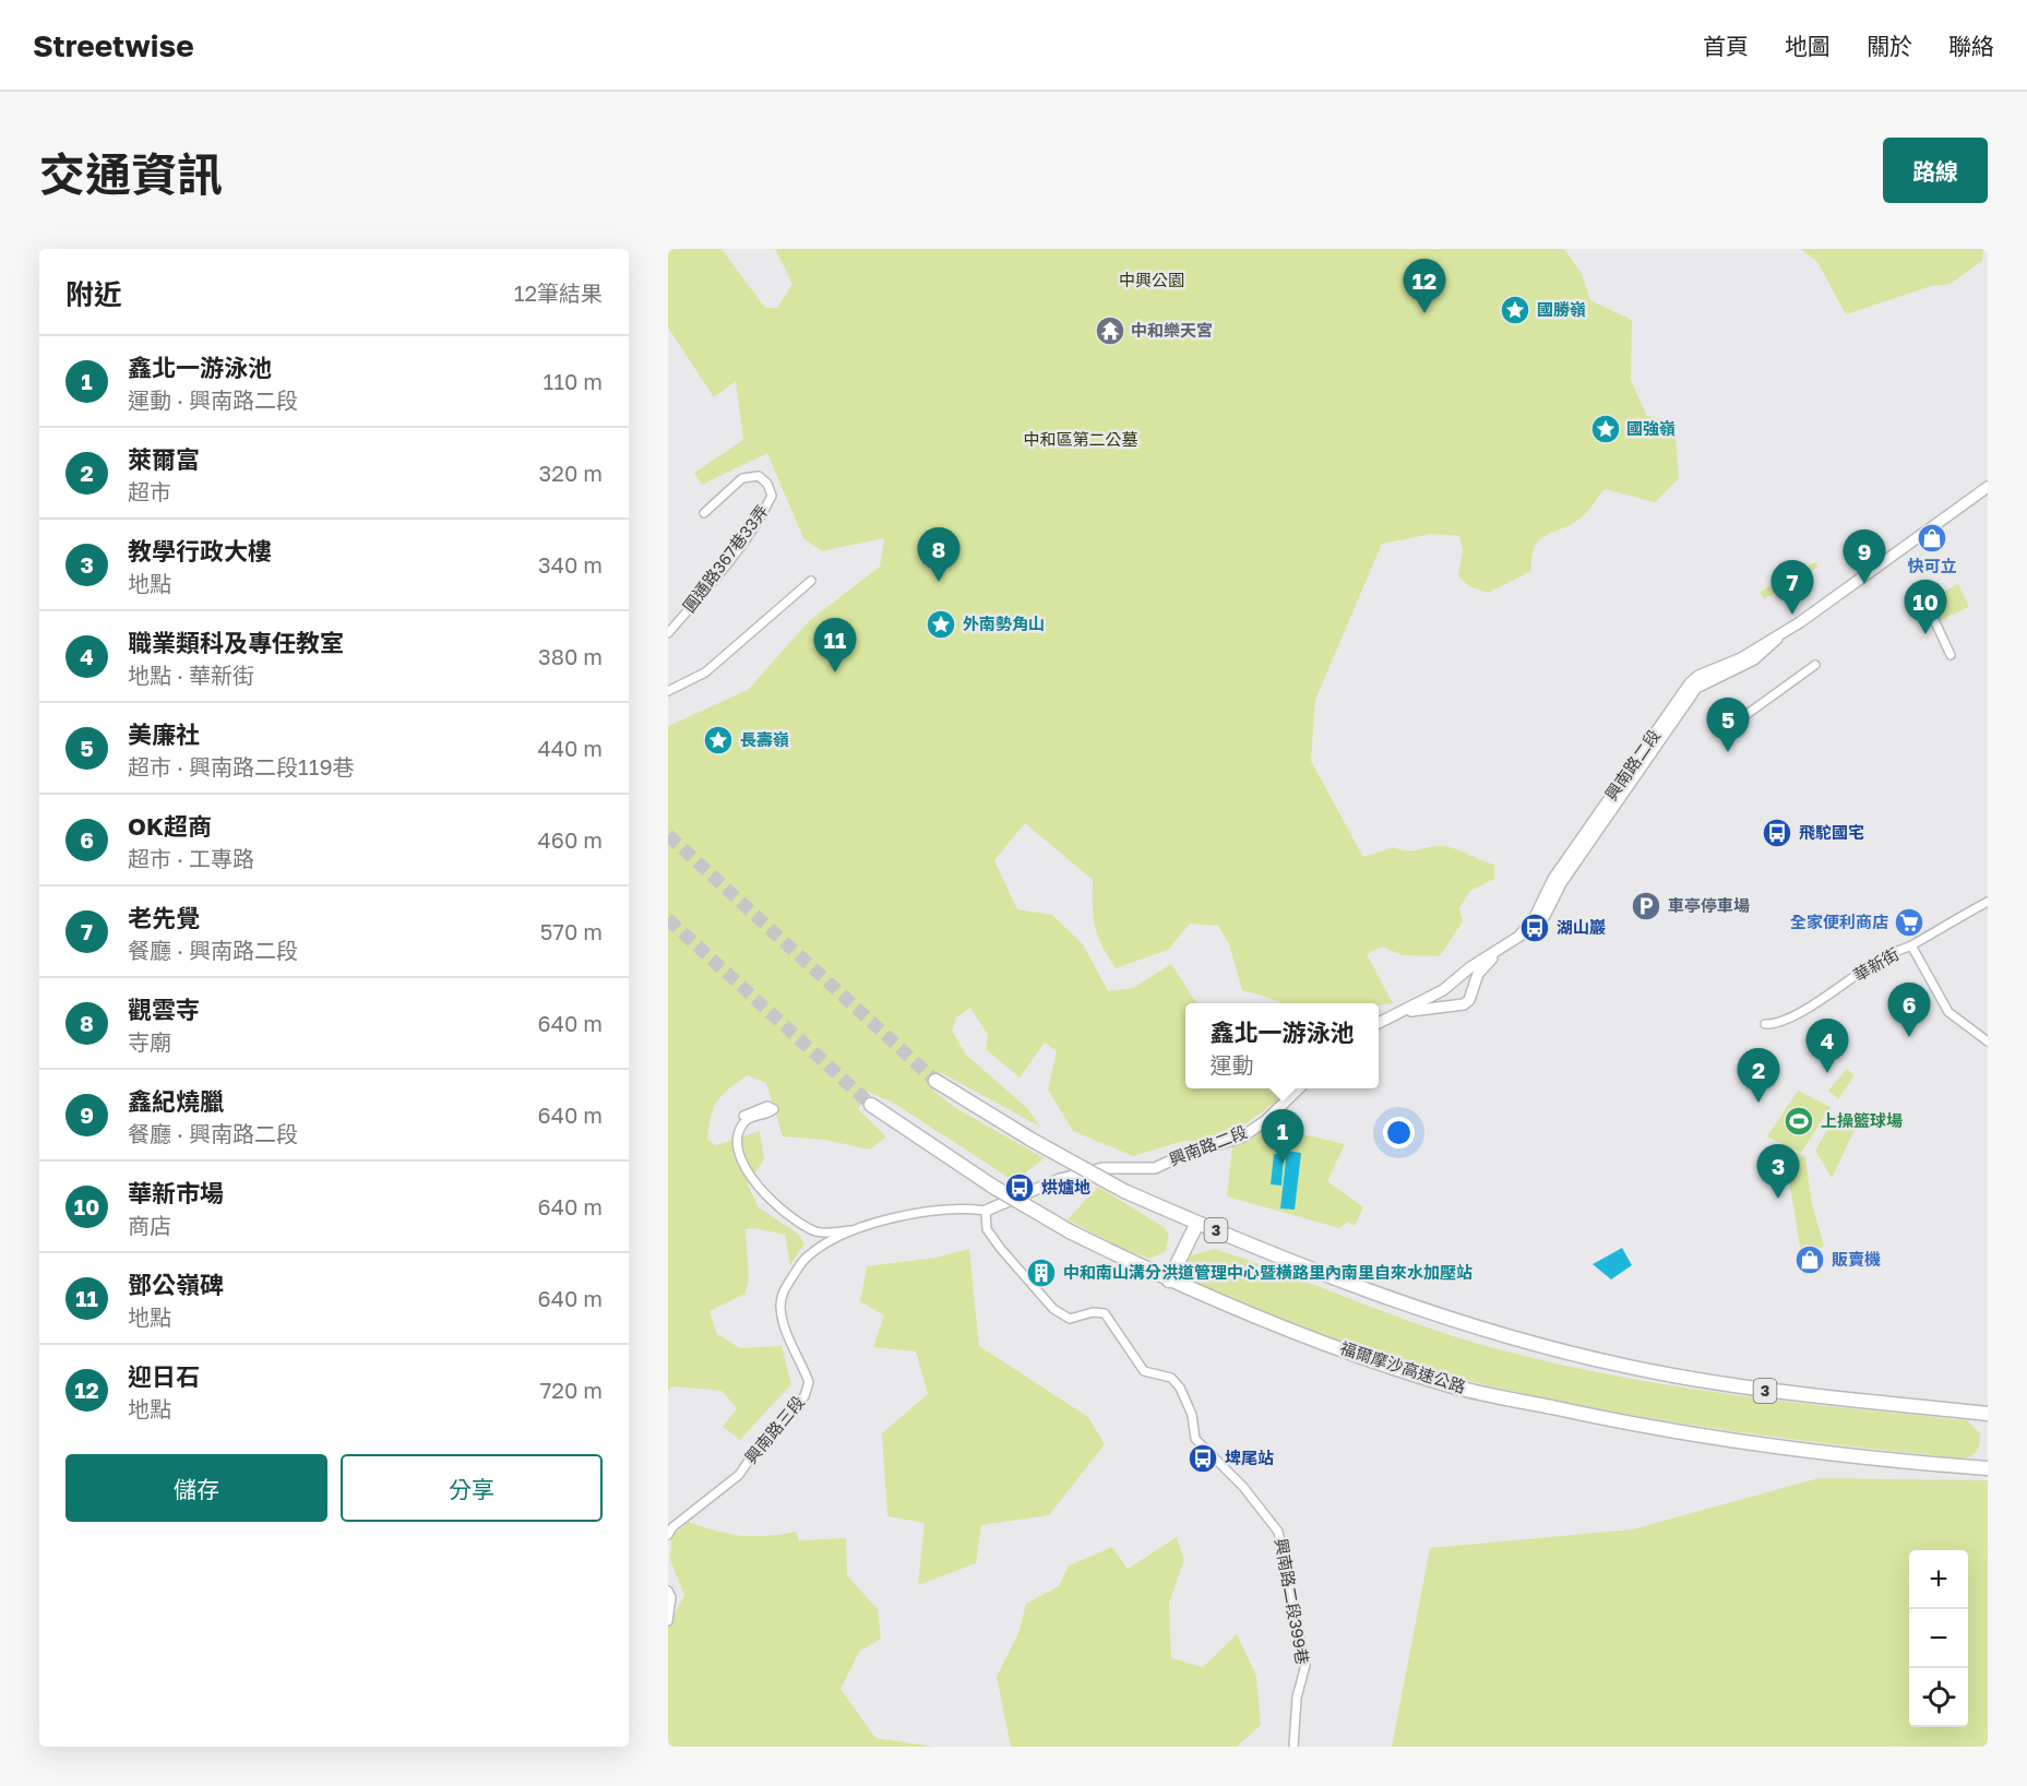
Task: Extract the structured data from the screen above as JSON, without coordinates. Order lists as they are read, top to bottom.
{
  "streets": {
    "highway": ["3", "福爾摩沙高速公路"],
    "street": [
      "圓通路367巷33弄",
      "興南路二段",
      "華新街",
      "興南路三段",
      "興南路二段399巷"
    ]
  },
  "crossings": [
    ["興南路二段", "興南路三段"],
    ["興南路二段", "興南路二段399巷"],
    ["興南路三段", "興南路二段399巷"]
  ],
  "parks": ["中興公園", "中和區第二公墓"],
  "places": {
    "place": [
      "國勝嶺",
      "國強嶺",
      "外南勢角山",
      "長壽嶺"
    ],
    "temple": ["中和樂天宮"],
    "shop": ["快可立", "販賣機"],
    "bus stop": [
      "飛駝國宅",
      "湖山巖",
      "烘爐地",
      "埤尾站"
    ],
    "parking": ["車亭停車場"],
    "supermarket": ["全家便利商店"],
    "sports": ["上操籃球場"],
    "building": ["中和南山溝分洪道管理中心暨橫路里內南里自來水加壓站"]
  },
  "page": {
    "header": "Streetwise",
    "nav": [
      "首頁",
      "地圖",
      "關於",
      "聯絡"
    ],
    "title": "交通資訊",
    "buttons": [
      "路線",
      ["儲存", "分享"]
    ],
    "heading": ["附近", "12筆結果"],
    "pins": [
      "12",
      "8",
      "9",
      "7",
      "10",
      "11",
      "5",
      "6",
      "4",
      "2",
      "1",
      "3"
    ],
    "list": [
      {
        "mark": "1",
        "name": "鑫北一游泳池",
        "note": "運動 · 興南路二段",
        "value": "110 m"
      },
      {
        "mark": "2",
        "name": "萊爾富",
        "note": "超市",
        "value": "320 m"
      },
      {
        "mark": "3",
        "name": "教學行政大樓",
        "note": "地點",
        "value": "340 m"
      },
      {
        "mark": "4",
        "name": "職業類科及專任教室",
        "note": "地點 · 華新街",
        "value": "380 m"
      },
      {
        "mark": "5",
        "name": "美廉社",
        "note": "超市 · 興南路二段119巷",
        "value": "440 m"
      },
      {
        "mark": "6",
        "name": "OK超商",
        "note": "超市 · 工專路",
        "value": "460 m"
      },
      {
        "mark": "7",
        "name": "老先覺",
        "note": "餐廳 · 興南路二段",
        "value": "570 m"
      },
      {
        "mark": "8",
        "name": "觀雲寺",
        "note": "寺廟",
        "value": "640 m"
      },
      {
        "mark": "9",
        "name": "鑫紀燒臘",
        "note": "餐廳 · 興南路二段",
        "value": "640 m"
      },
      {
        "mark": "10",
        "name": "華新市場",
        "note": "商店",
        "value": "640 m"
      },
      {
        "mark": "11",
        "name": "鄧公嶺碑",
        "note": "地點",
        "value": "640 m"
      },
      {
        "mark": "12",
        "name": "迎日石",
        "note": "地點",
        "value": "720 m"
      }
    ],
    "popup": ["鑫北一游泳池", "運動"],
    "map_buttons": ["+", "−"]
  }
}
